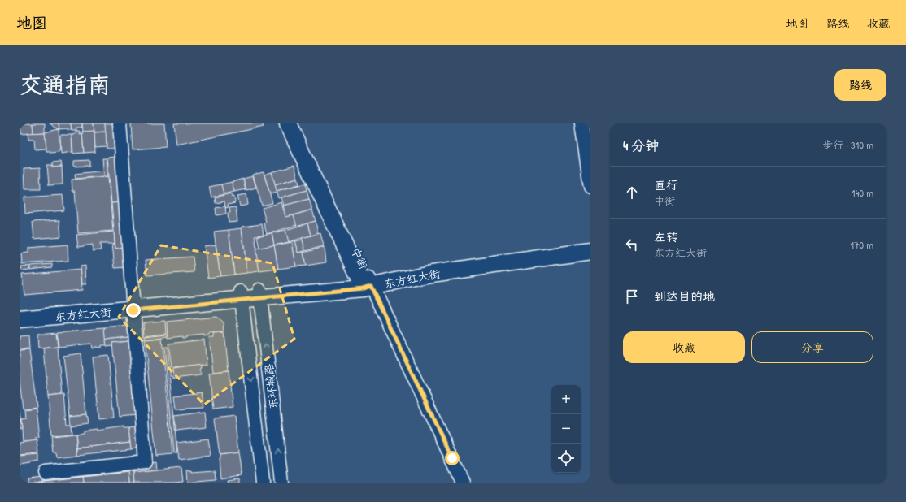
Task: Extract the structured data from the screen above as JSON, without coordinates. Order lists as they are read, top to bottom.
{
  "streets": {
    "main road": ["中街", "东方红大街"],
    "street": ["东环城路"]
  },
  "crossings": [
    ["中街", "东方红大街"],
    ["东方红大街", "东环城路"]
  ],
  "page": {
    "header": "地图",
    "nav": ["地图", "路线", "收藏"],
    "title": "交通指南",
    "buttons": [
      "路线",
      ["收藏", "分享"]
    ],
    "heading": ["4 分钟", "步行 · 310 m"],
    "list": [
      ["直行", "中街", "140 m"],
      ["左转", "东方红大街", "170 m"],
      "到达目的地"
    ],
    "map_buttons": ["+", "−"]
  }
}
